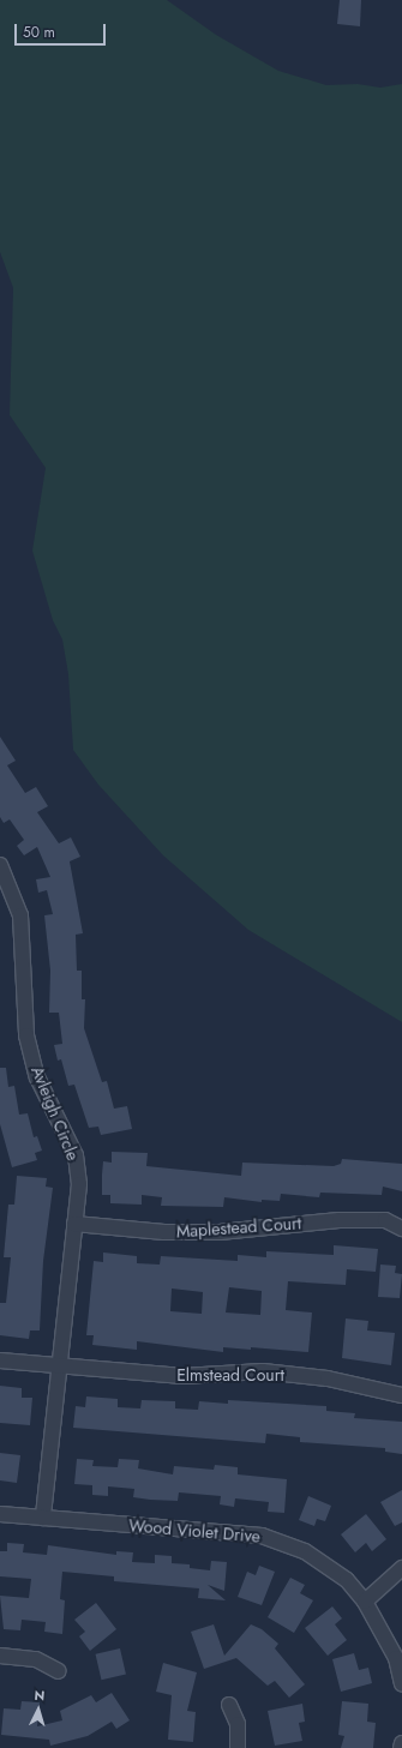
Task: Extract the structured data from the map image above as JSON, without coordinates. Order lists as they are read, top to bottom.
{
  "streets": {
    "street": [
      "Avleigh Circle",
      "Maplestead Court",
      "Elmstead Court",
      "Wood Violet Drive"
    ]
  },
  "crossings": [
    ["Avleigh Circle", "Maplestead Court"],
    ["Avleigh Circle", "Elmstead Court"],
    ["Avleigh Circle", "Wood Violet Drive"]
  ],
  "scale_bar": "50 m",
  "north": "top"
}
